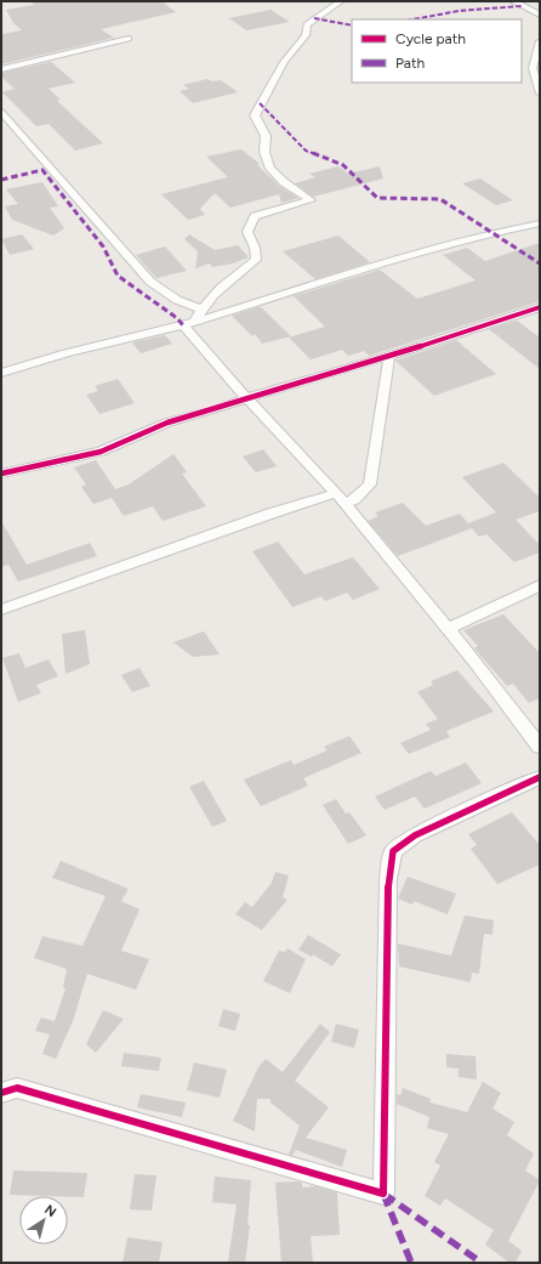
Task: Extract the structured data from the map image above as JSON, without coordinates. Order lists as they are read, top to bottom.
{
  "legend": ["Cycle path", "Path"],
  "north": "top right"
}
